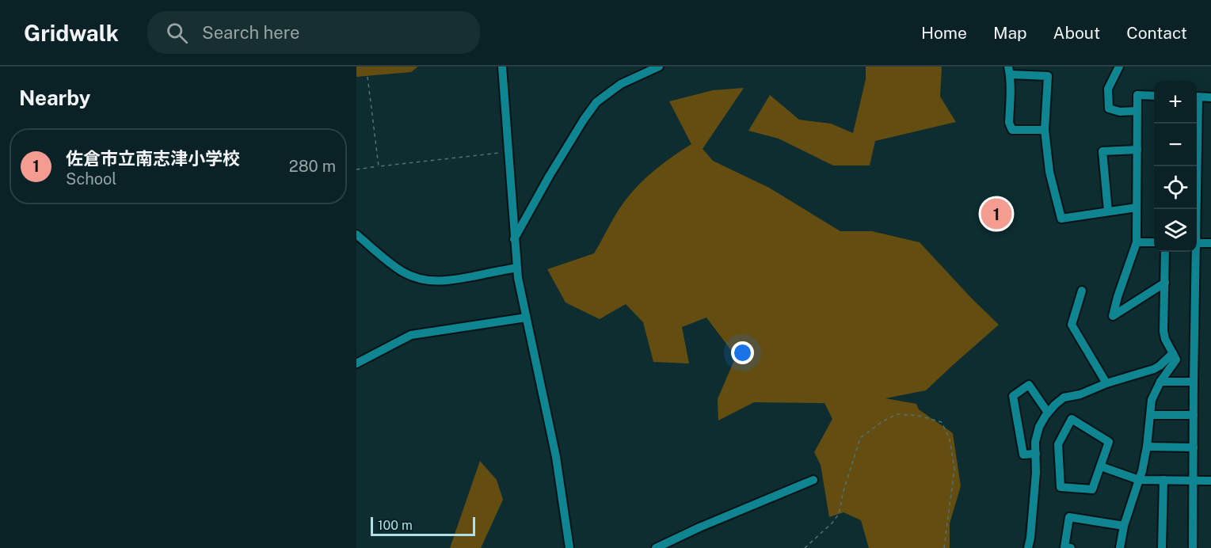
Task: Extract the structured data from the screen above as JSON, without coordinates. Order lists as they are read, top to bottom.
{
  "scale_bar": "100 m",
  "page": {
    "header": "Gridwalk",
    "search": "Search here",
    "nav": [
      "Home",
      "Map",
      "About",
      "Contact"
    ],
    "heading": "Nearby",
    "map_buttons": ["+", "−"],
    "list": [
      {
        "mark": "1",
        "name": "佐倉市立南志津小学校",
        "note": "School",
        "value": "280 m"
      }
    ],
    "pins": "1",
    "scale": "100 m"
  }
}
